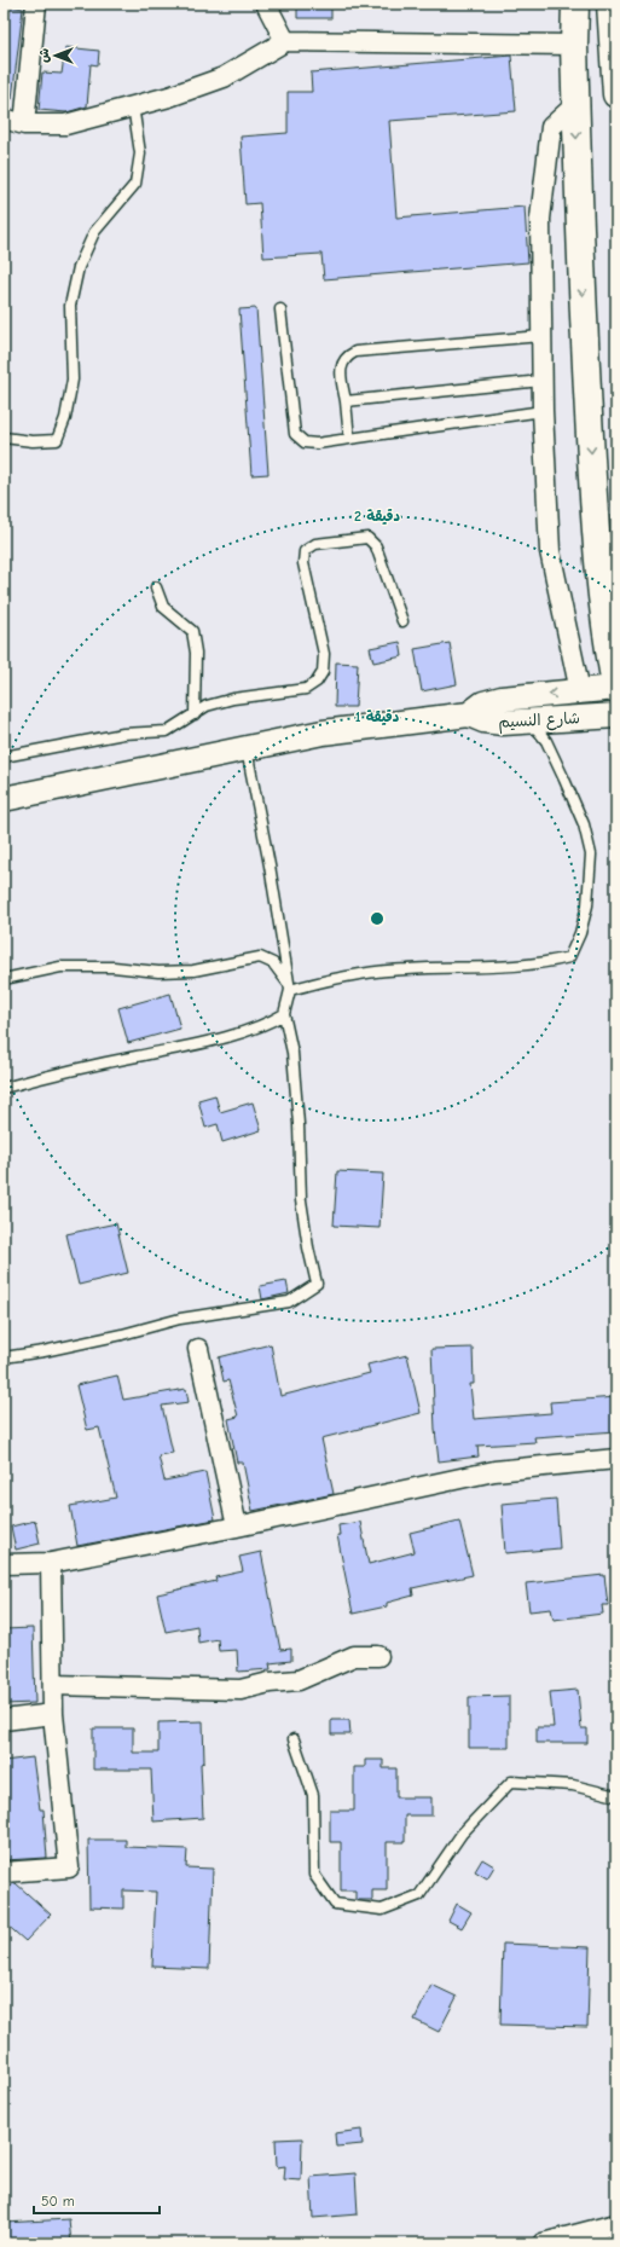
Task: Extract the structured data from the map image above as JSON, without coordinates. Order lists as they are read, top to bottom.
{
  "streets": {
    "street": ["شارع النسيم"]
  },
  "scale_bar": "50 m",
  "north": "left",
  "rings": ["2 دقيقة", "1 دقيقة"]
}
